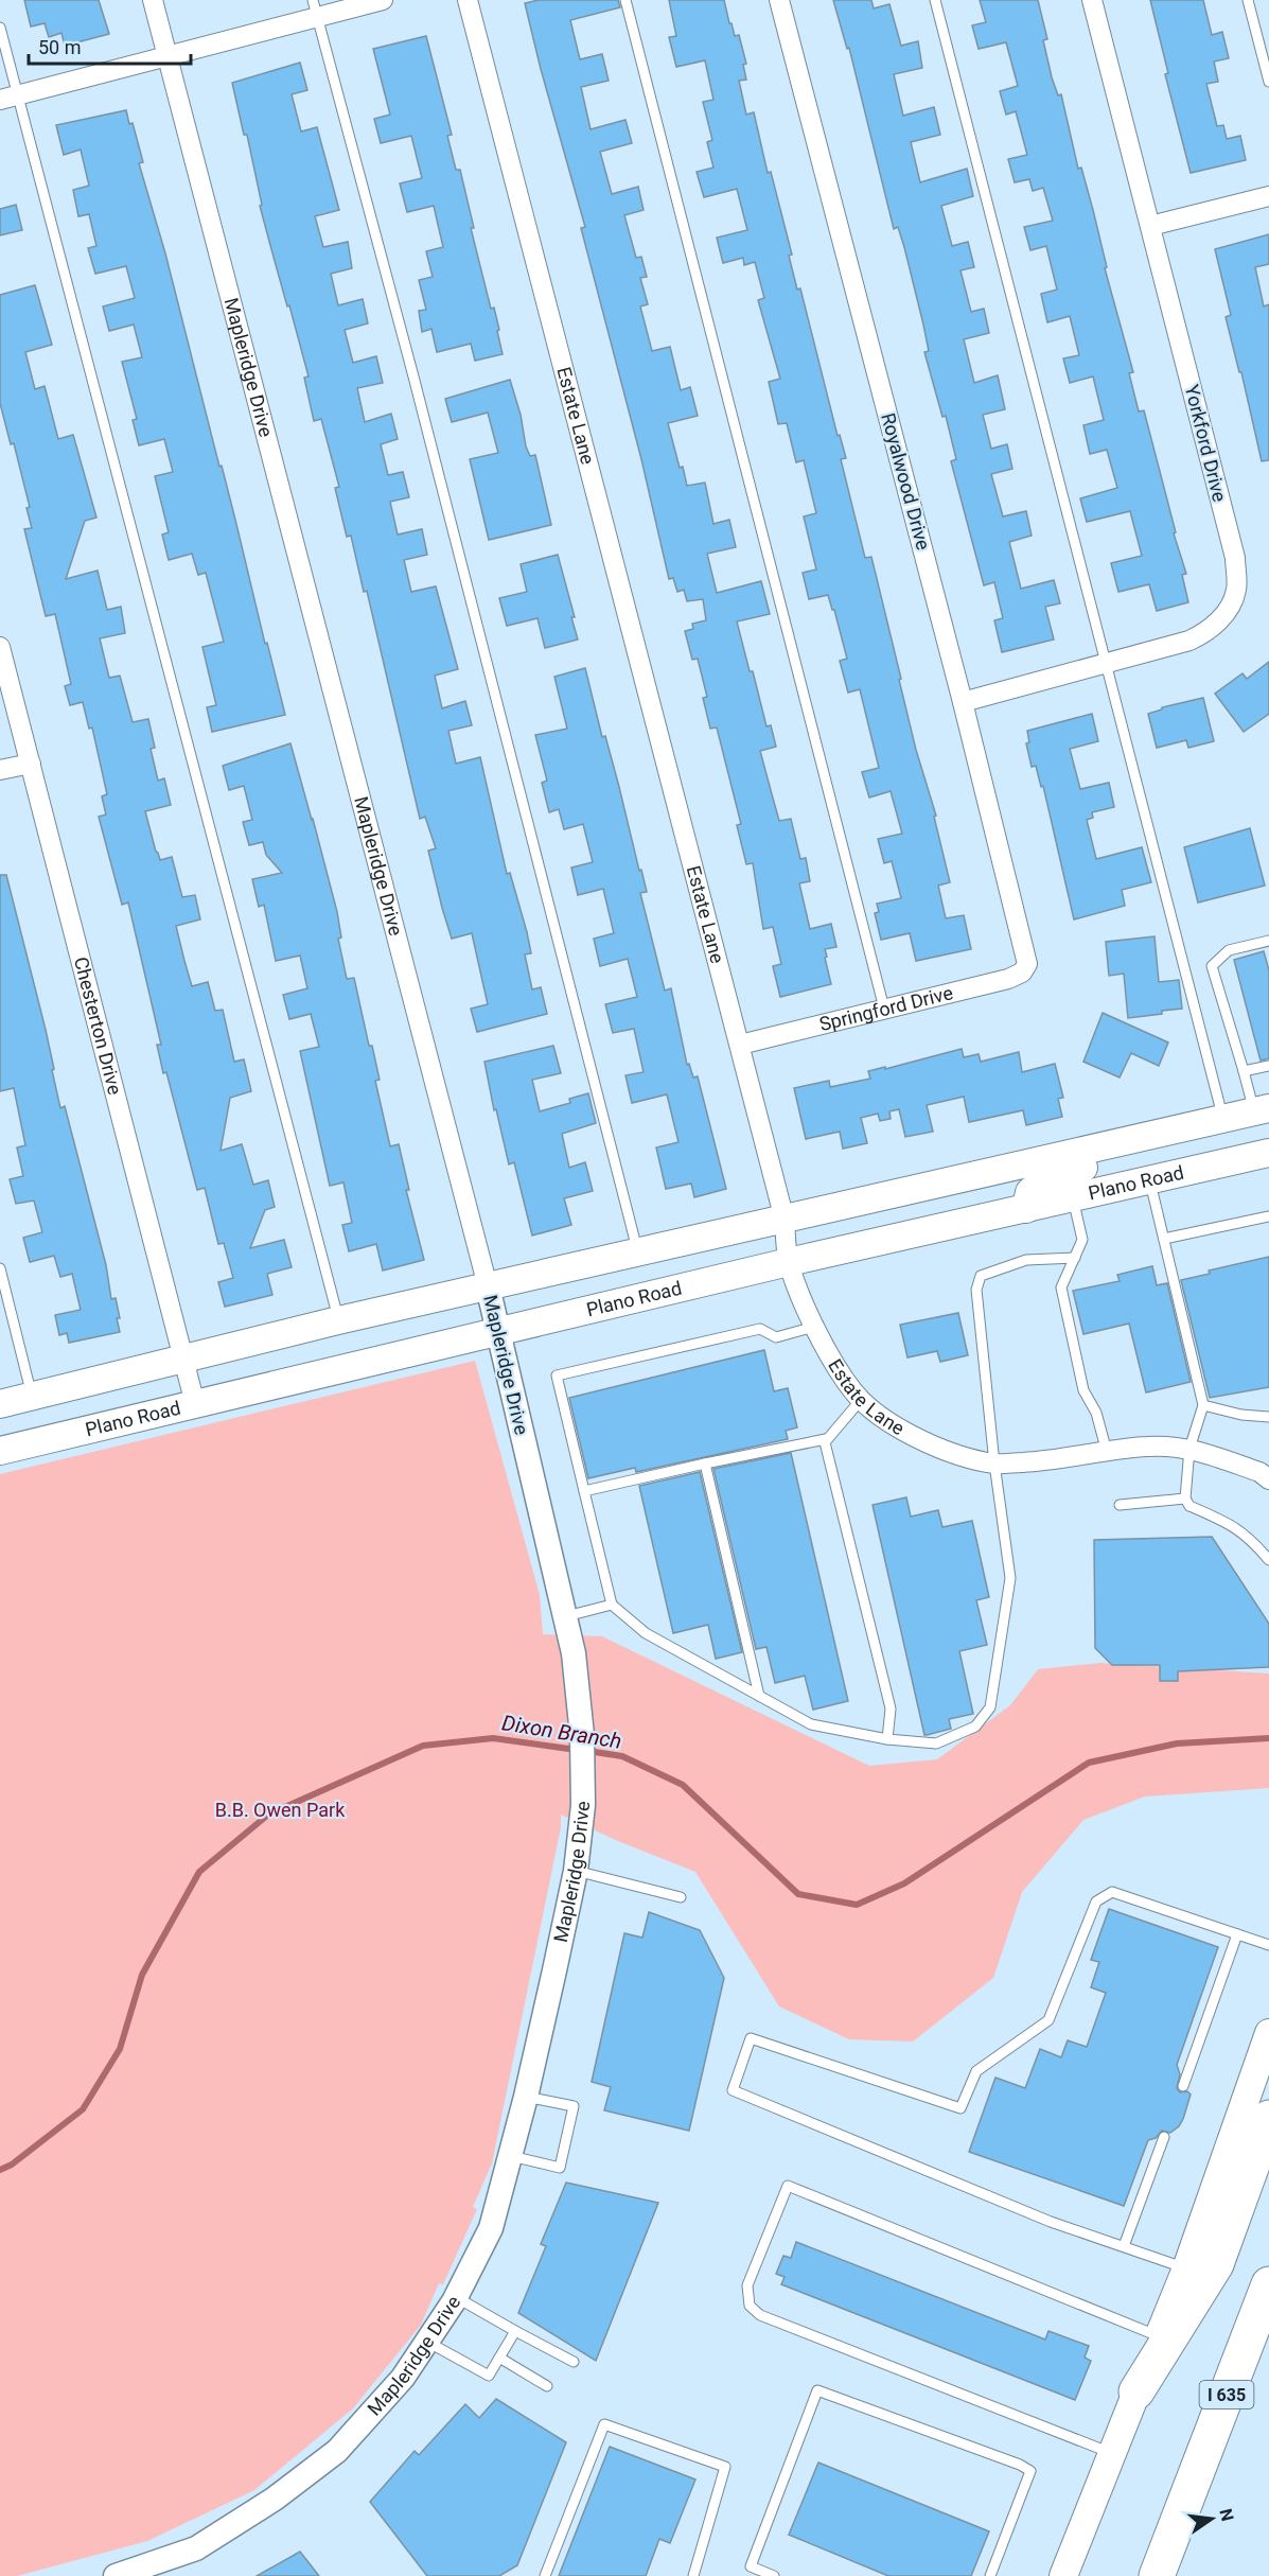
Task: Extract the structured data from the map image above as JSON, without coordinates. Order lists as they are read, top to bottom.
{
  "streets": {
    "highway": ["I 635"],
    "main road": ["Plano Road"],
    "street": [
      "Mapleridge Drive",
      "Estate Lane",
      "Yorkford Drive",
      "Royalwood Drive",
      "Springford Drive",
      "Chesterton Drive"
    ]
  },
  "crossings": [
    ["Mapleridge Drive", "Plano Road"],
    ["Estate Lane", "Springford Drive"],
    ["Estate Lane", "Plano Road"],
    ["Yorkford Drive", "Royalwood Drive"],
    ["Royalwood Drive", "Springford Drive"],
    ["Chesterton Drive", "Plano Road"]
  ],
  "water": ["Dixon Branch"],
  "parks": ["B.B. Owen Park"],
  "scale_bar": "50 m",
  "north": "right"
}
